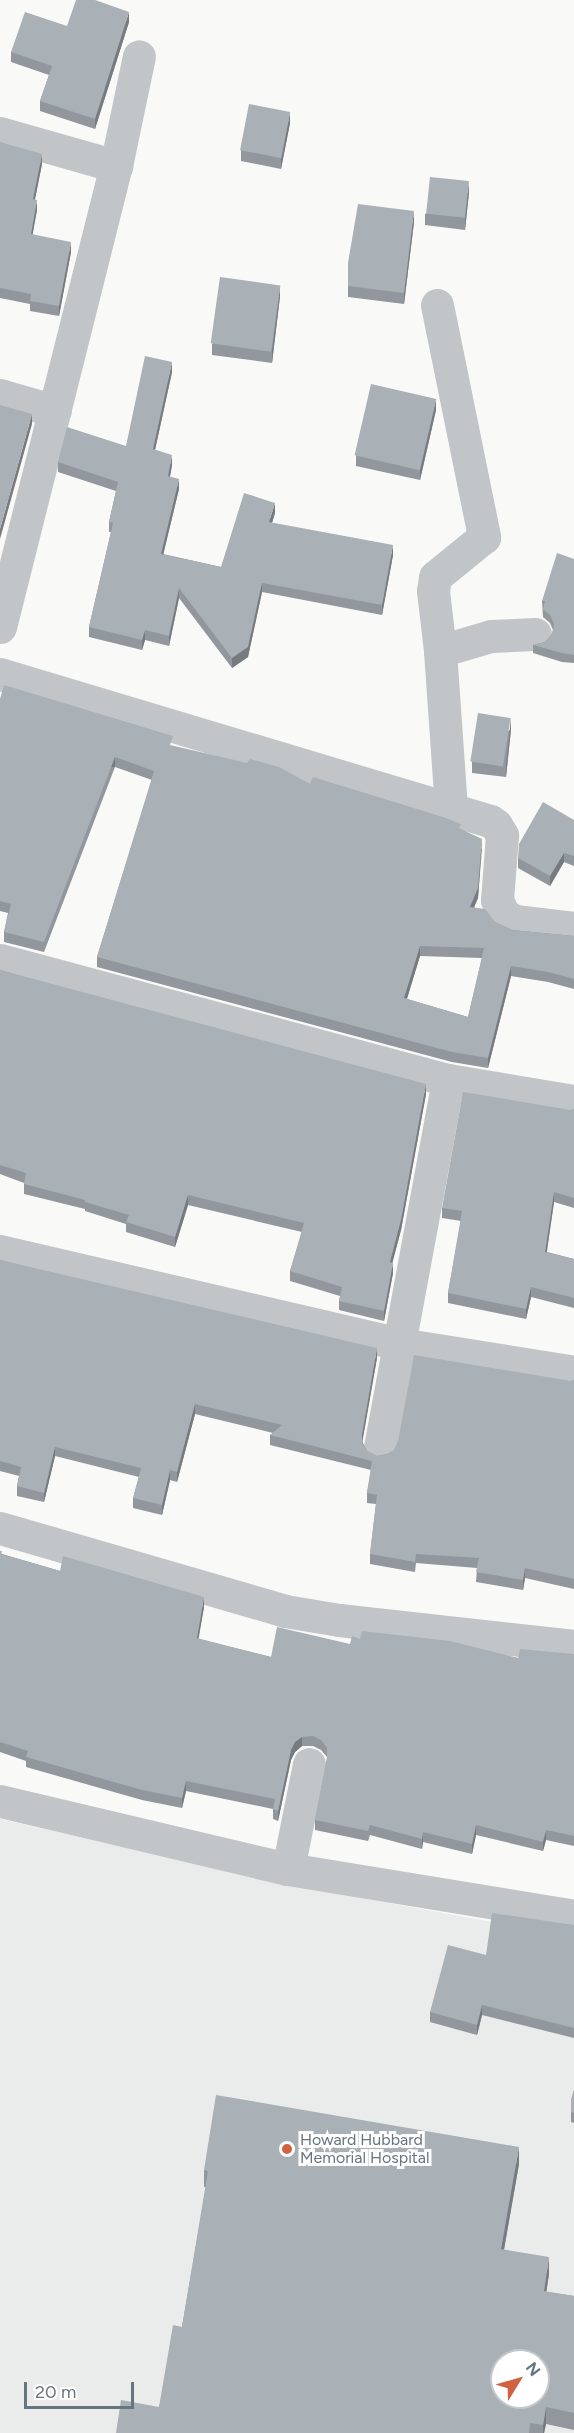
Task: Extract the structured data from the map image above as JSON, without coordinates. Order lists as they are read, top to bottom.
{
  "places": ["Howard Hubbard Memorial Hospital"],
  "scale_bar": "20 m",
  "north": "top right"
}
